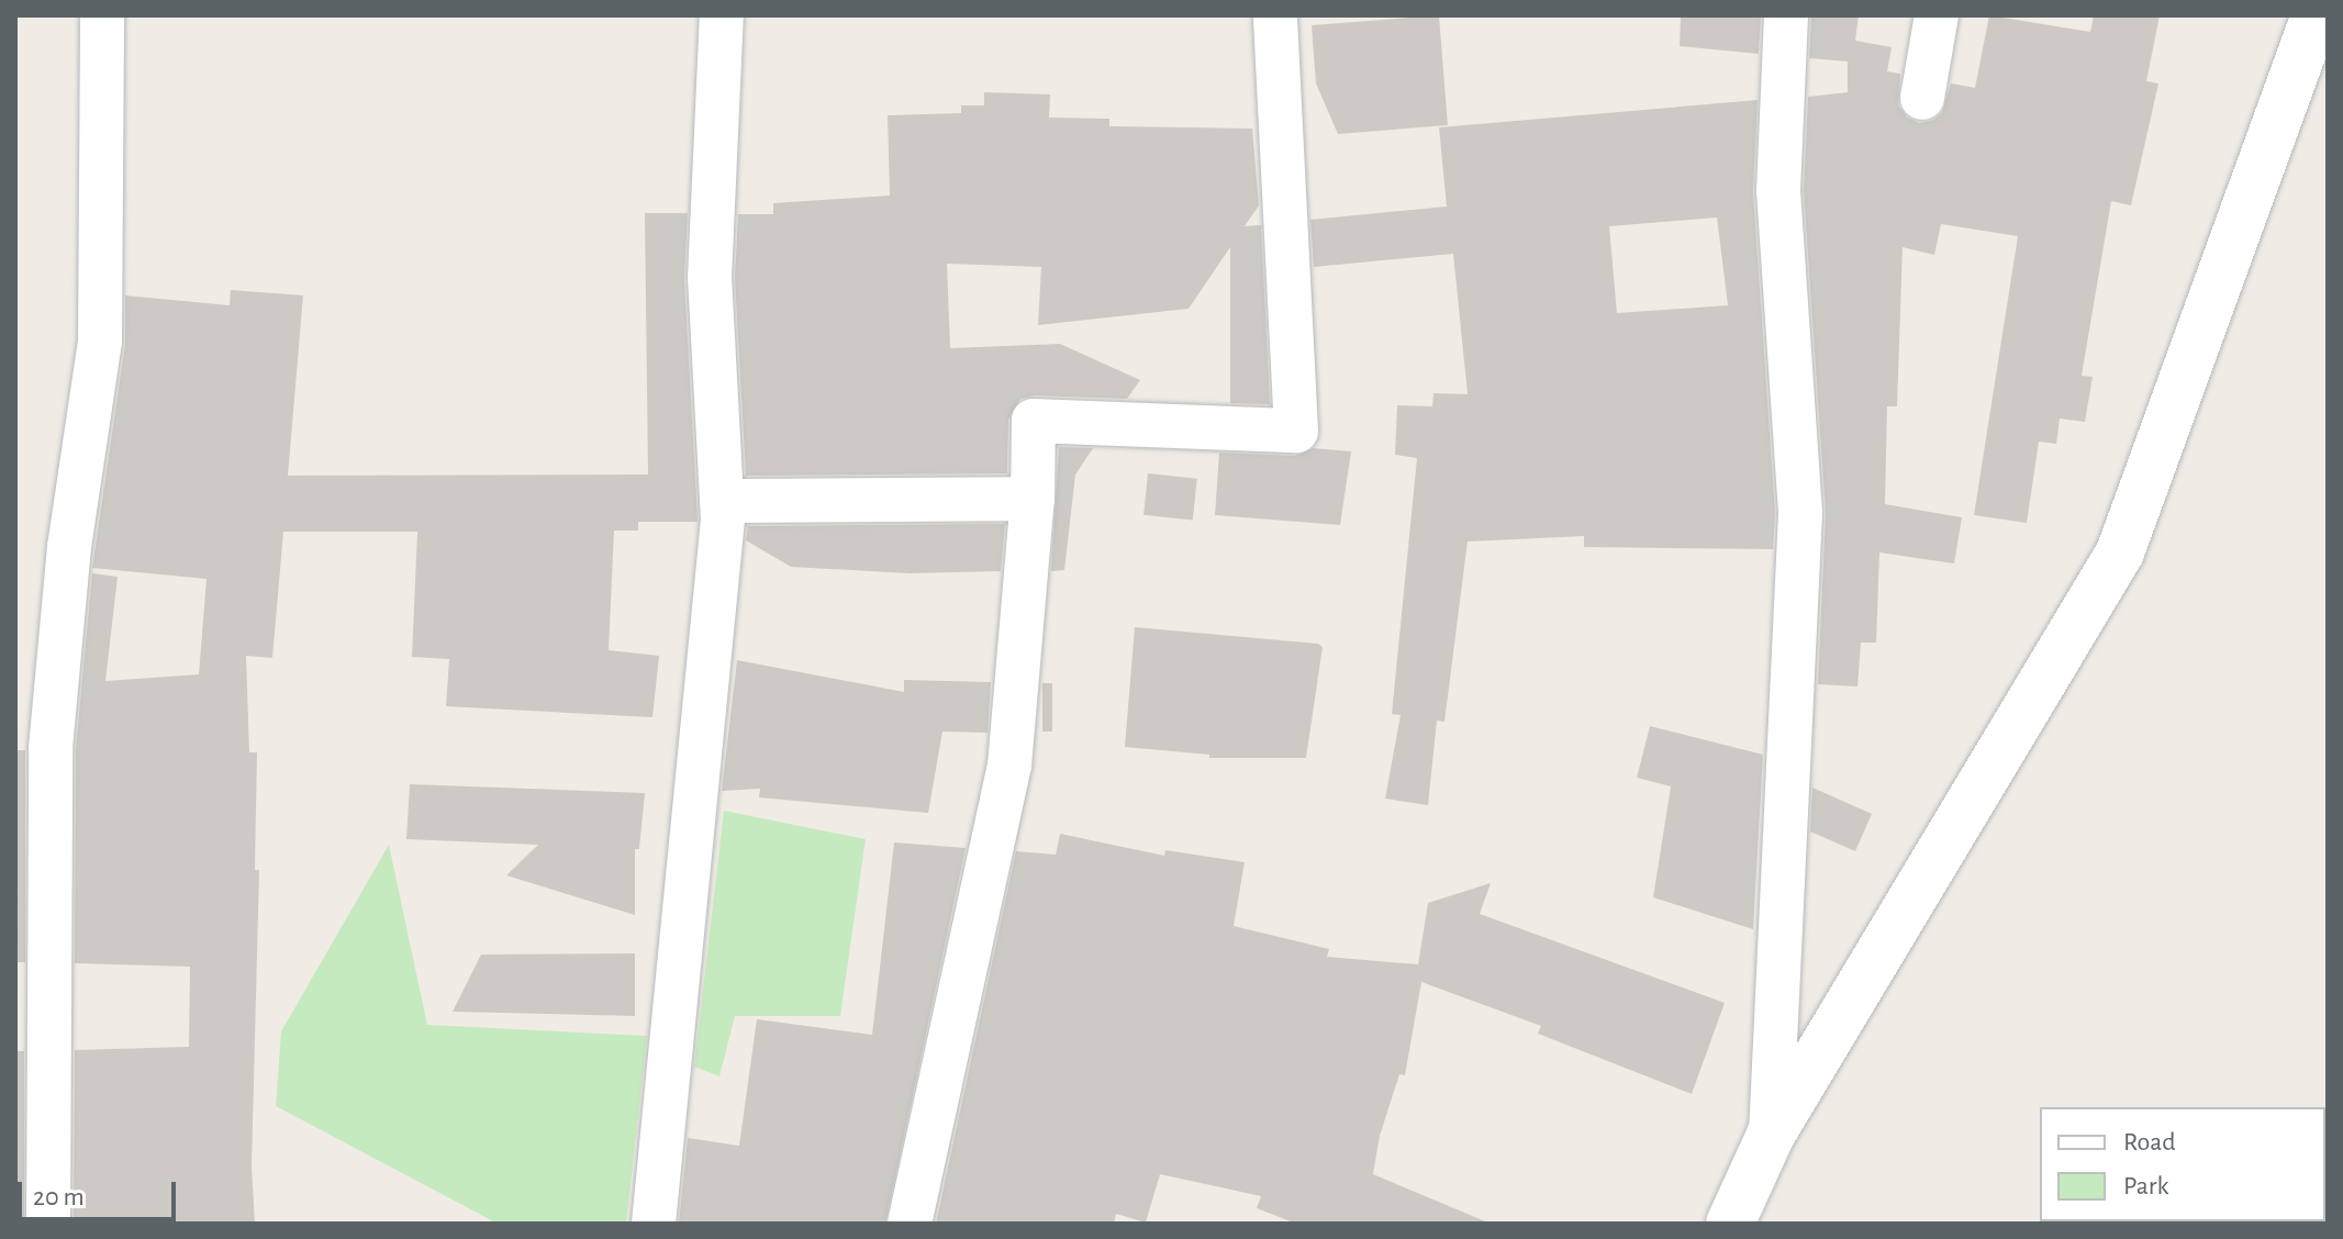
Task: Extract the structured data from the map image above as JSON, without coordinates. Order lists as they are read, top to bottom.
{
  "legend": ["Road", "Park"],
  "scale_bar": "20 m"
}
